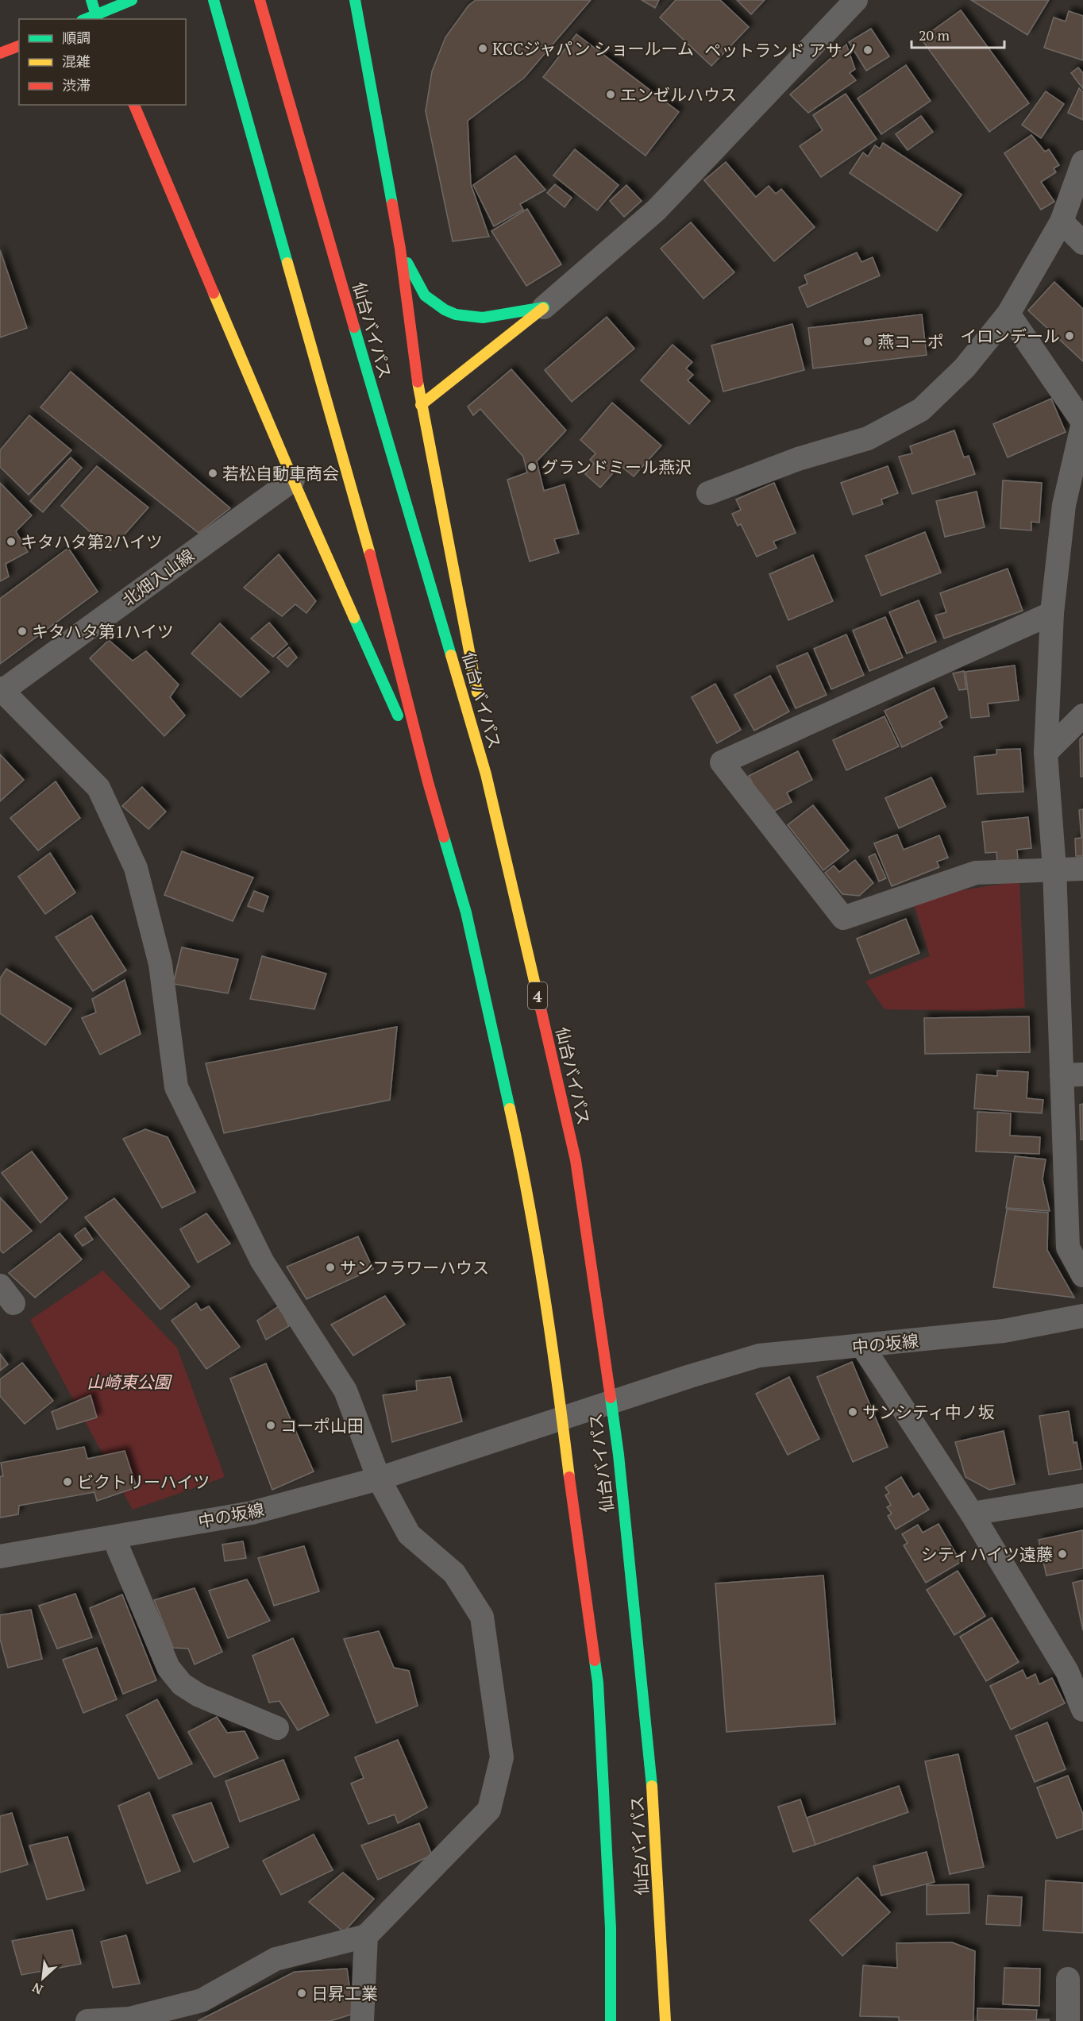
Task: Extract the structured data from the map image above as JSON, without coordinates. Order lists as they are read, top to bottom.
{
  "streets": {
    "main road": ["仙台バイパス", "4"],
    "street": ["北畑入山線", "中の坂線"]
  },
  "parks": ["山崎東公園"],
  "places": [
    "KCCジャパン ショールーム",
    "ペットランド アサノ",
    "エンゼルハウス",
    "イロンデール",
    "燕コーポ",
    "グランドミール燕沢",
    "若松自動車商会",
    "キタハタ第2ハイツ",
    "キタハタ第1ハイツ",
    "サンフラワーハウス",
    "サンシティ中ノ坂",
    "コーポ山田",
    "ビクトリーハイツ",
    "シティハイツ遠藤",
    "日昇工業"
  ],
  "legend": ["順調", "混雑", "渋滞"],
  "scale_bar": "20 m",
  "north": "bottom left"
}
